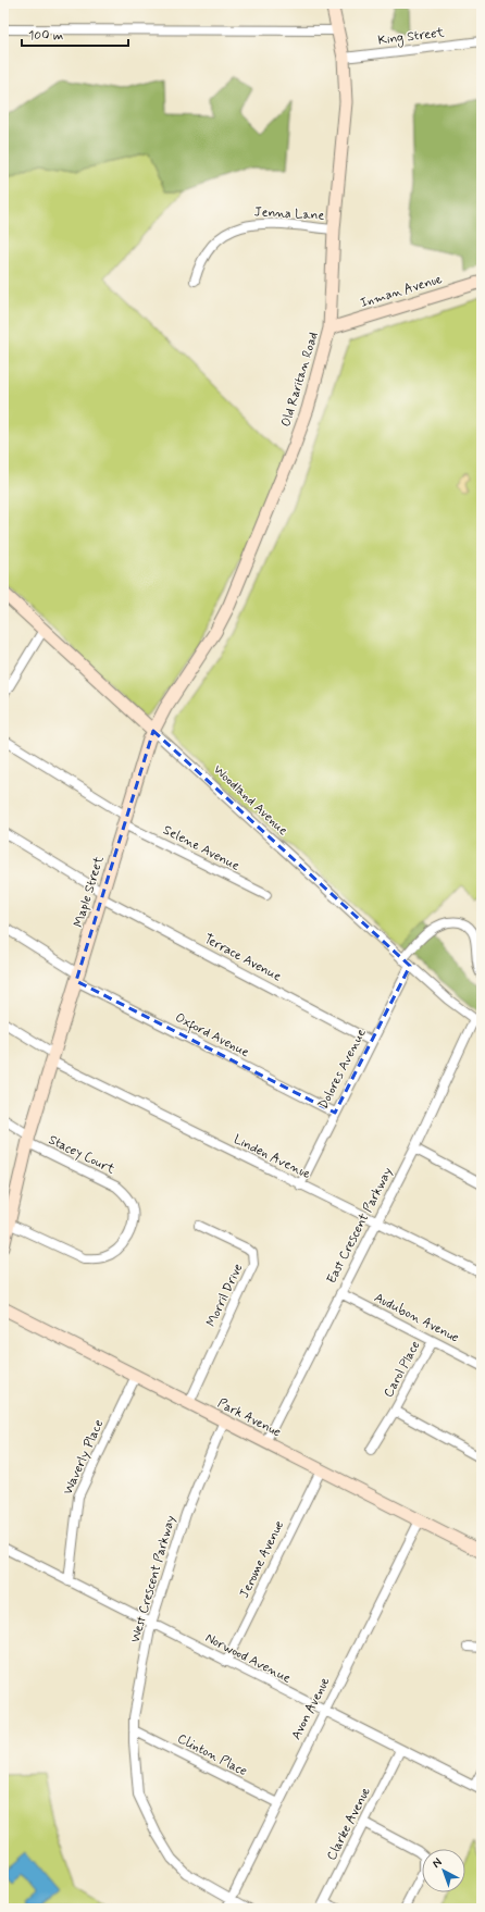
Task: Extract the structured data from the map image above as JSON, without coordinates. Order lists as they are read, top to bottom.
{
  "streets": {
    "main road": [
      "Inman Avenue",
      "Old Raritan Road",
      "Woodland Avenue",
      "Maple Street",
      "Park Avenue"
    ],
    "street": [
      "King Street",
      "Jenna Lane",
      "Selene Avenue",
      "Terrace Avenue",
      "Oxford Avenue",
      "Dolores Avenue",
      "Stacey Court",
      "Linden Avenue",
      "East Crescent Parkway",
      "Morril Drive",
      "Audubon Avenue",
      "Carol Place",
      "Waverly Place",
      "Jerome Avenue",
      "West Crescent Parkway",
      "Norwood Avenue",
      "Avon Avenue",
      "Clinton Place",
      "Clarke Avenue"
    ]
  },
  "crossings": [
    ["King Street", "Old Raritan Road"],
    ["Jenna Lane", "Old Raritan Road"],
    ["Inman Avenue", "Old Raritan Road"],
    ["Old Raritan Road", "Woodland Avenue"],
    ["Old Raritan Road", "Maple Street"],
    ["Woodland Avenue", "Maple Street"],
    ["Woodland Avenue", "Dolores Avenue"],
    ["Woodland Avenue", "East Crescent Parkway"],
    ["Selene Avenue", "Maple Street"],
    ["Maple Street", "Terrace Avenue"],
    ["Maple Street", "Oxford Avenue"],
    ["Maple Street", "Stacey Court"],
    ["Maple Street", "Linden Avenue"],
    ["Terrace Avenue", "Dolores Avenue"],
    ["Oxford Avenue", "Dolores Avenue"],
    ["Dolores Avenue", "Linden Avenue"],
    ["Linden Avenue", "East Crescent Parkway"],
    ["East Crescent Parkway", "Audubon Avenue"],
    ["East Crescent Parkway", "Park Avenue"],
    ["Morril Drive", "Park Avenue"],
    ["Audubon Avenue", "Carol Place"],
    ["Park Avenue", "Waverly Place"],
    ["Park Avenue", "Jerome Avenue"],
    ["Park Avenue", "West Crescent Parkway"],
    ["Park Avenue", "Avon Avenue"],
    ["Waverly Place", "Norwood Avenue"],
    ["Jerome Avenue", "Norwood Avenue"],
    ["West Crescent Parkway", "Norwood Avenue"],
    ["West Crescent Parkway", "Avon Avenue"],
    ["West Crescent Parkway", "Clinton Place"],
    ["Norwood Avenue", "Avon Avenue"],
    ["Norwood Avenue", "Clarke Avenue"],
    ["Avon Avenue", "Clinton Place"]
  ],
  "scale_bar": "100 m",
  "north": "top left"
}
